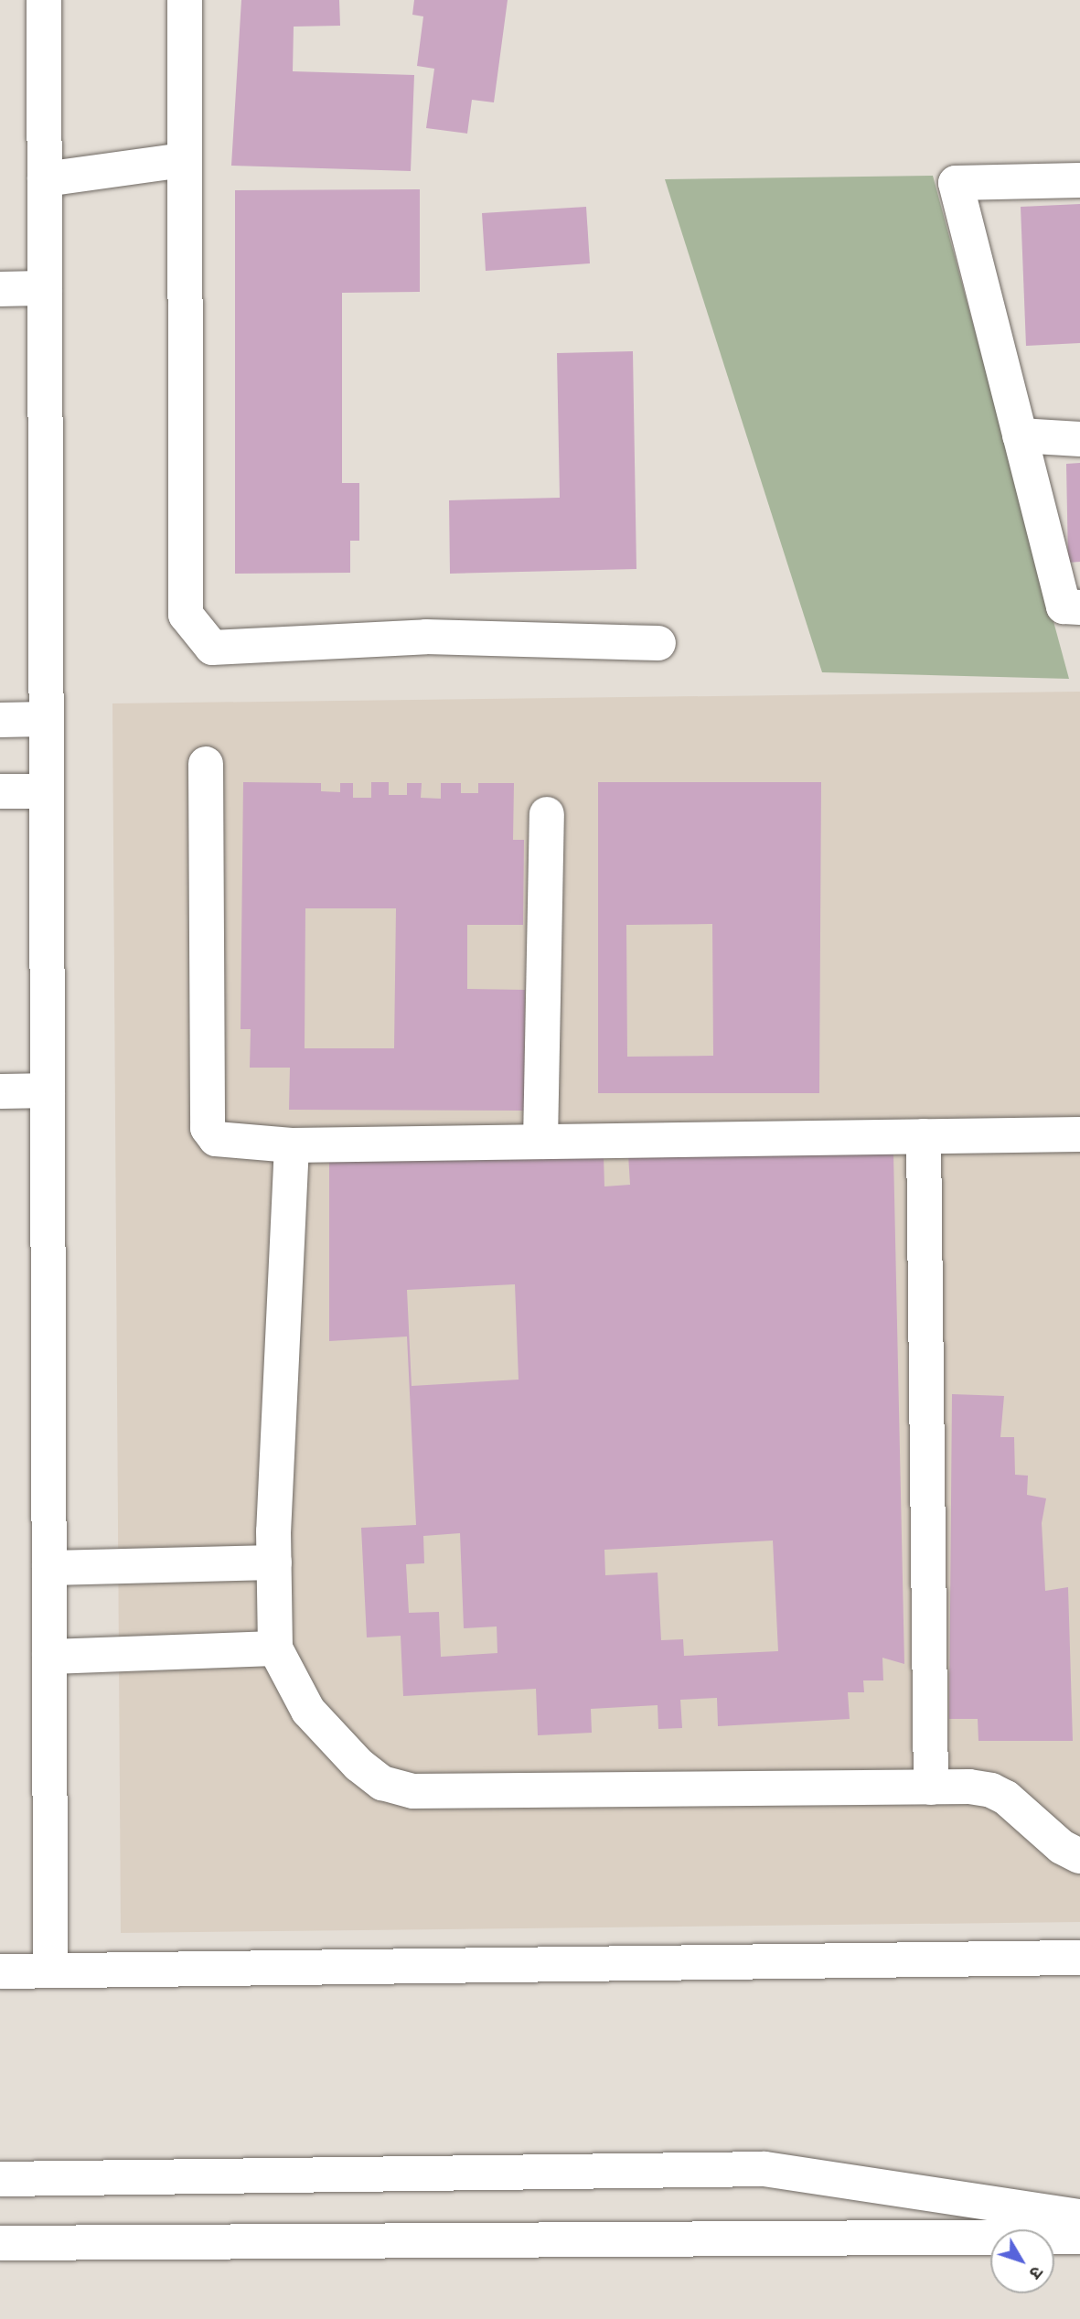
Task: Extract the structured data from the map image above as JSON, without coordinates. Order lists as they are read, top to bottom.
{
  "north": "bottom right"
}
